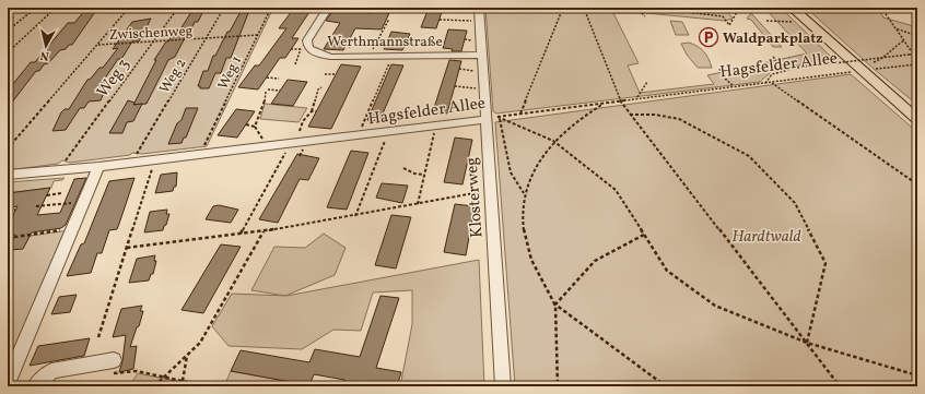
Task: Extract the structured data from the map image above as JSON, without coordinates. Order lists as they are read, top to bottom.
{
  "streets": {
    "street": ["Werthmannstraße", "Hagsfelder Allee", "Klosterweg"],
    "path": [
      "Zwischenweg",
      "Weg 1",
      "Weg 2",
      "Weg 3"
    ]
  },
  "crossings": [
    ["Zwischenweg", "Weg 1"],
    ["Zwischenweg", "Weg 2"],
    ["Zwischenweg", "Weg 3"],
    ["Werthmannstraße", "Klosterweg"],
    ["Hagsfelder Allee", "Klosterweg"]
  ],
  "parks": ["Hardtwald"],
  "places": {
    "parking": ["Waldparkplatz"]
  },
  "north": "bottom"
}
